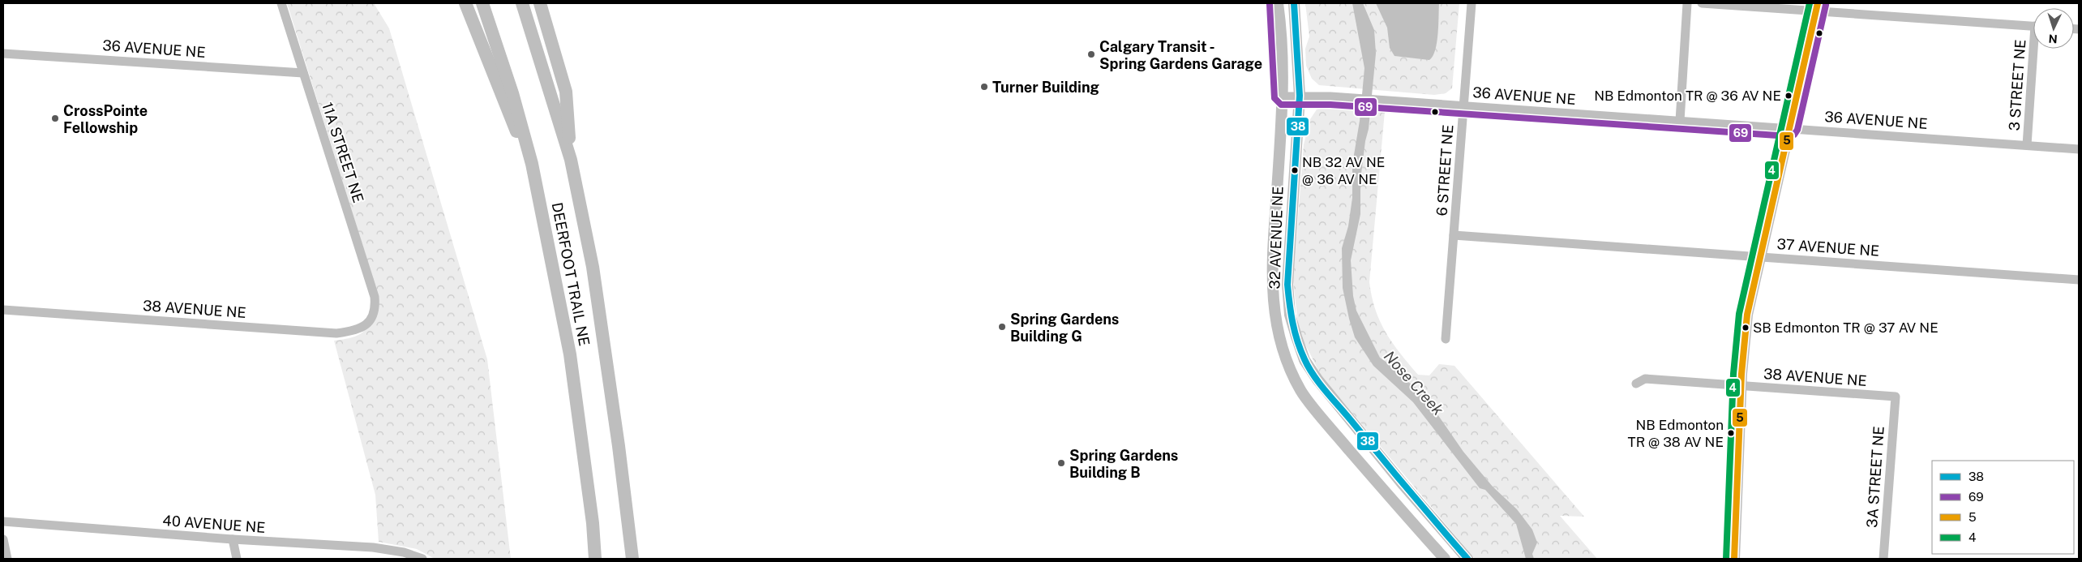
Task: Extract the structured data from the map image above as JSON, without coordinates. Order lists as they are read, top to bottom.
{
  "streets": {
    "highway": ["DEERFOOT TRAIL NE"],
    "main road": ["32 AVENUE NE"],
    "street": [
      "36 AVENUE NE",
      "3 STREET NE",
      "11A STREET NE",
      "6 STREET NE",
      "37 AVENUE NE",
      "38 AVENUE NE",
      "3A STREET NE",
      "40 AVENUE NE"
    ]
  },
  "crossings": [
    ["36 AVENUE NE", "3 STREET NE"],
    ["36 AVENUE NE", "11A STREET NE"],
    ["36 AVENUE NE", "6 STREET NE"],
    ["36 AVENUE NE", "32 AVENUE NE"],
    ["11A STREET NE", "38 AVENUE NE"],
    ["6 STREET NE", "37 AVENUE NE"],
    ["38 AVENUE NE", "3A STREET NE"]
  ],
  "water": ["Nose Creek"],
  "places": [
    "Calgary Transit - Spring Gardens Garage",
    "Turner Building",
    "NB Edmonton TR @ 36 AV NE",
    "CrossPointe Fellowship",
    "NB 32 AV NE @ 36 AV NE",
    "Spring Gardens Building G",
    "SB Edmonton TR @ 37 AV NE",
    "NB Edmonton TR @ 38 AV NE",
    "Spring Gardens Building B"
  ],
  "lines": [
    "transit line 38",
    "transit line 5",
    "transit line 4",
    "transit line 69"
  ],
  "legend": [
    "38",
    "69",
    "5",
    "4"
  ],
  "north": "bottom"
}
